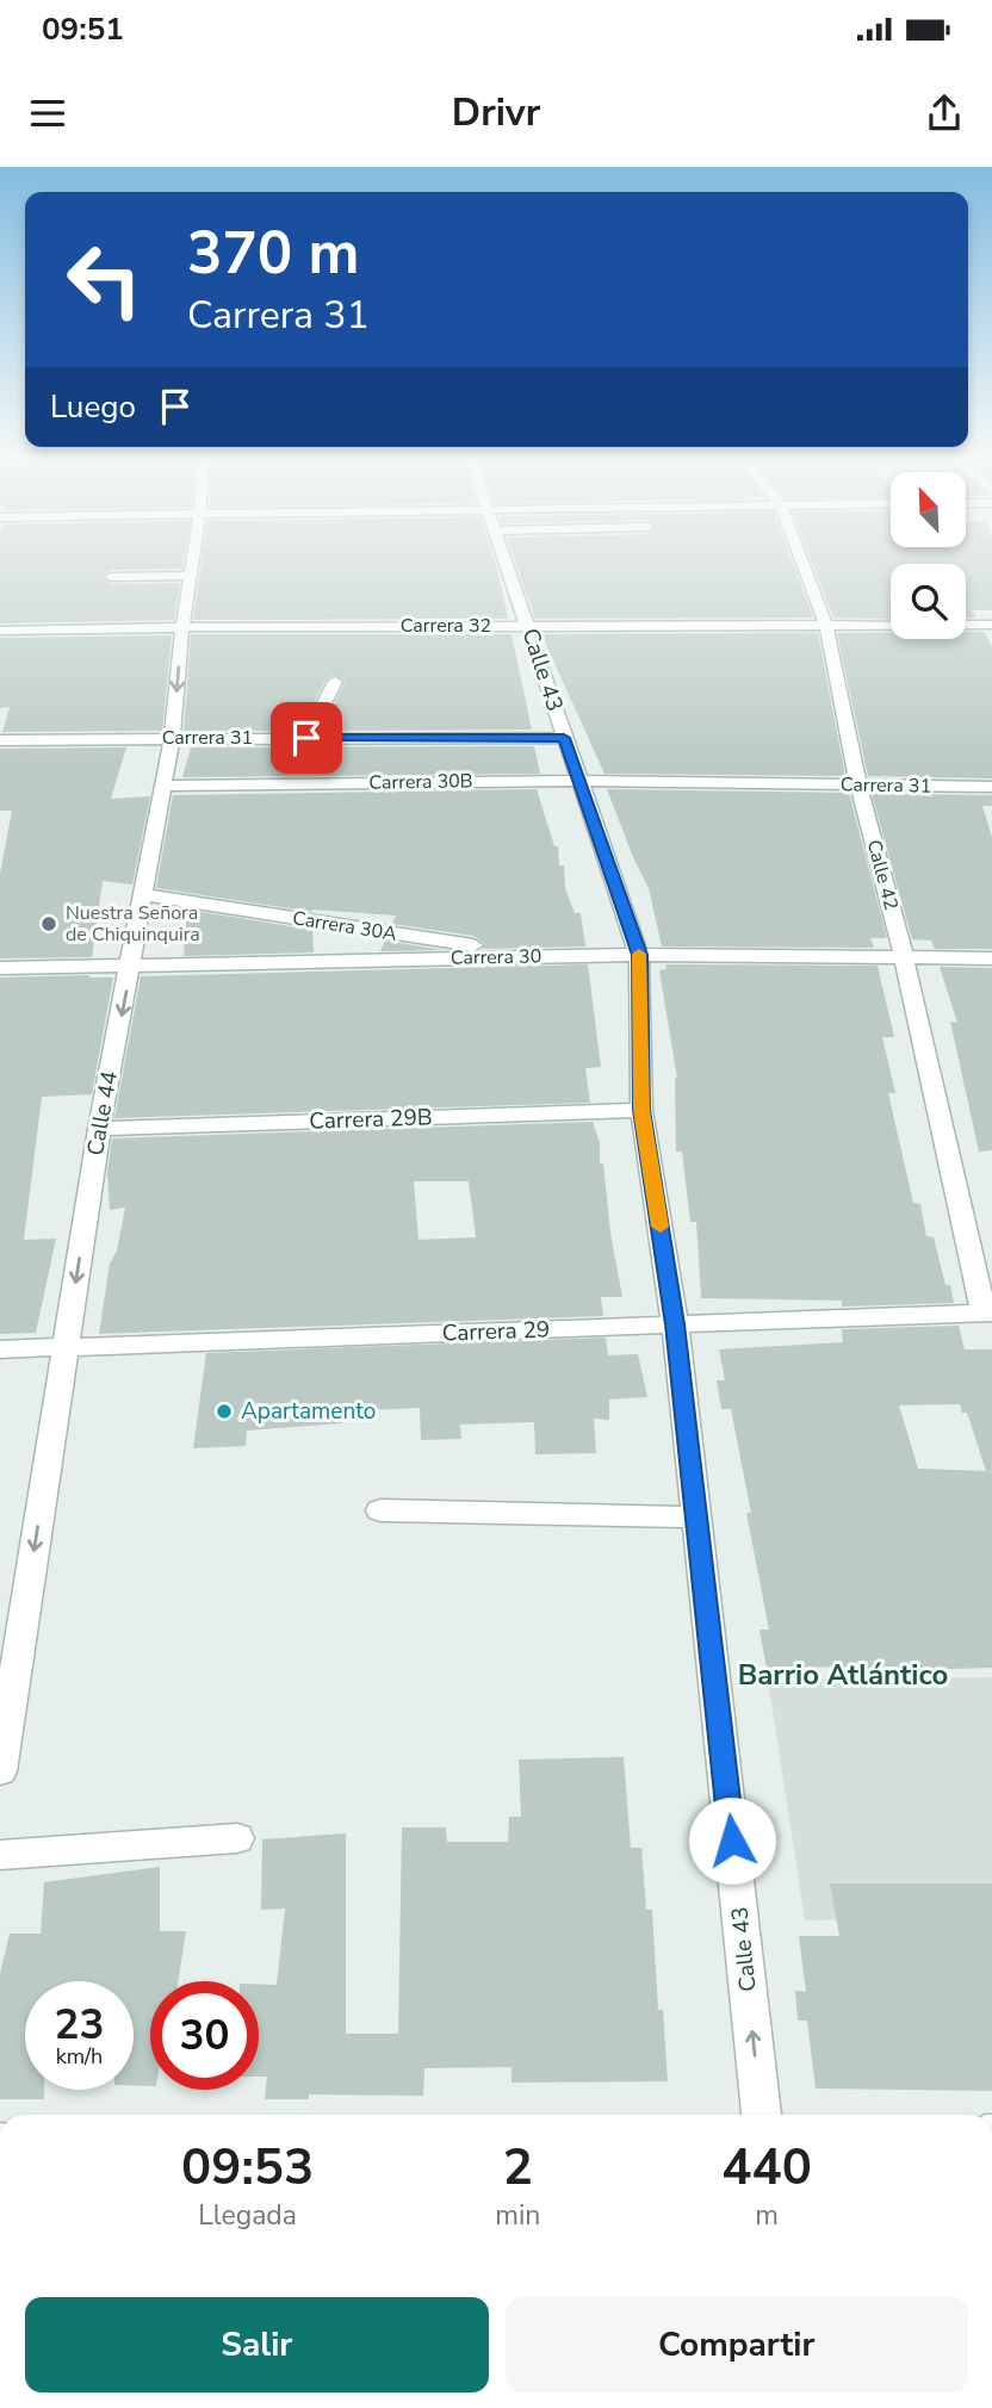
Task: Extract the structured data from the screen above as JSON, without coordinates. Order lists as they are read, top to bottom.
{
  "streets": {
    "street": [
      "Carrera 32",
      "Calle 43",
      "Carrera 31",
      "Carrera 30B",
      "Calle 42",
      "Carrera 30A",
      "Carrera 30",
      "Calle 44",
      "Carrera 29B",
      "Carrera 29"
    ]
  },
  "crossings": [
    ["Carrera 32", "Calle 43"],
    ["Carrera 32", "Calle 42"],
    ["Carrera 32", "Calle 44"],
    ["Calle 43", "Carrera 31"],
    ["Calle 43", "Carrera 30B"],
    ["Calle 43", "Carrera 30"],
    ["Calle 43", "Carrera 29B"],
    ["Calle 43", "Carrera 29"],
    ["Carrera 31", "Carrera 30B"],
    ["Carrera 31", "Calle 42"],
    ["Carrera 31", "Calle 44"],
    ["Carrera 30B", "Calle 44"],
    ["Calle 42", "Carrera 30"],
    ["Calle 42", "Carrera 29"],
    ["Carrera 30A", "Carrera 30"],
    ["Carrera 30A", "Calle 44"],
    ["Carrera 30", "Calle 44"],
    ["Calle 44", "Carrera 29B"],
    ["Calle 44", "Carrera 29"]
  ],
  "one_way": ["Calle 43", "Calle 44"],
  "districts": ["Barrio Atlántico"],
  "places": ["Nuestra Señora de Chiquinquira", "Apartamento"],
  "north": "top left",
  "page": {
    "status": "09:51",
    "header": "Drivr",
    "turn": ["370 m", "Carrera 31"],
    "then": "Luego",
    "speed": "23 km/h",
    "limit": "30",
    "eta": [
      "09:53",
      "Llegada",
      "2",
      "min",
      "440",
      "m"
    ],
    "buttons": ["Salir", "Compartir"]
  }
}
